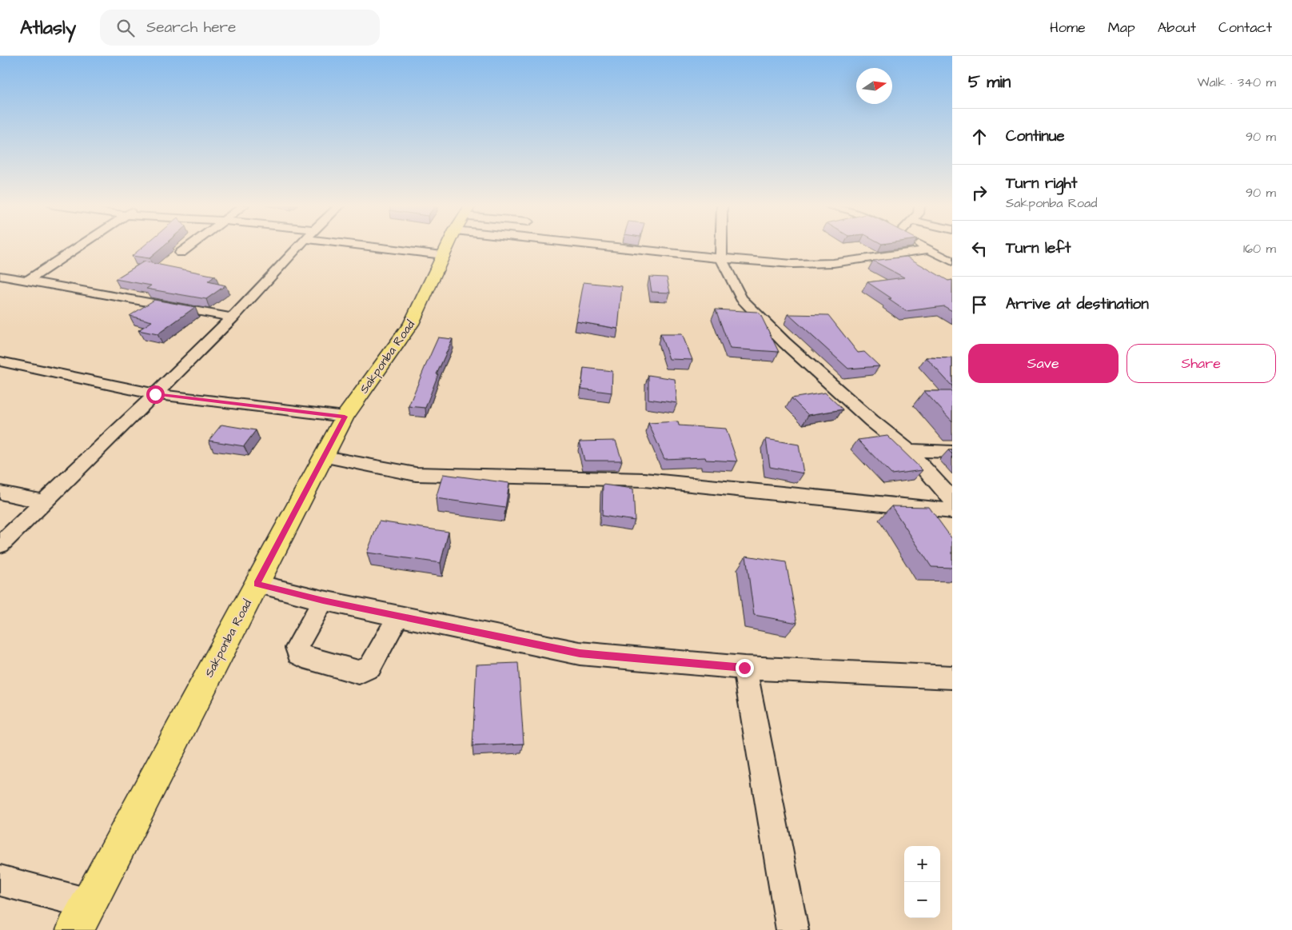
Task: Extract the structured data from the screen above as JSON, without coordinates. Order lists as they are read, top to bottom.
{
  "streets": {
    "main road": ["Sakponba Road"]
  },
  "north": "right",
  "page": {
    "header": "Atlasly",
    "search": "Search here",
    "nav": [
      "Home",
      "Map",
      "About",
      "Contact"
    ],
    "heading": ["5 min", "Walk · 340 m"],
    "list": [
      ["Continue", "90 m"],
      ["Turn right", "Sakponba Road", "90 m"],
      ["Turn left", "160 m"],
      "Arrive at destination"
    ],
    "buttons": ["Save", "Share"],
    "map_buttons": ["+", "−"]
  }
}
